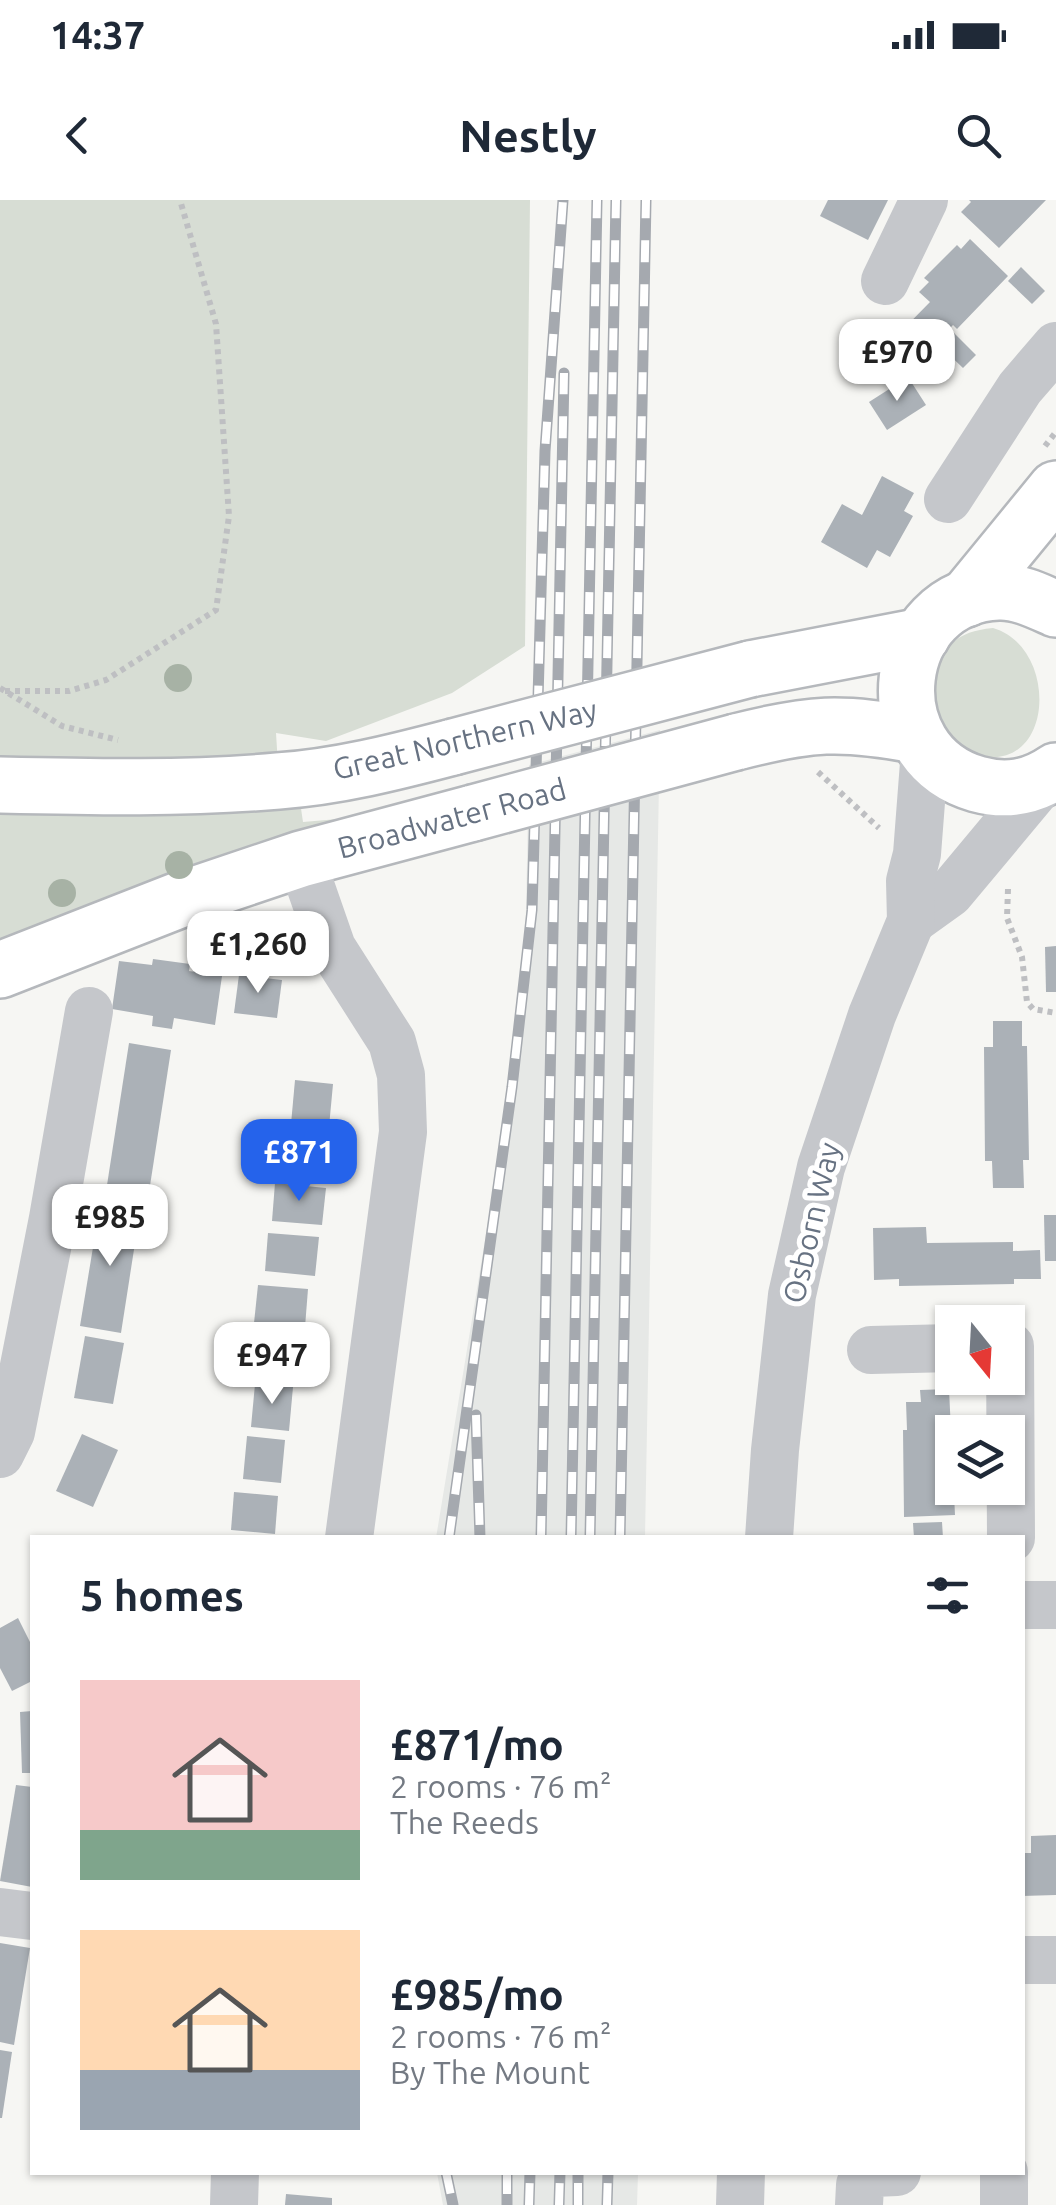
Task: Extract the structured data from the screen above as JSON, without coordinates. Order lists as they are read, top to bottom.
{
  "streets": {
    "main road": ["Great Northern Way", "Broadwater Road"],
    "street": ["Osborn Way"]
  },
  "crossings": [
    ["Broadwater Road", "Osborn Way"]
  ],
  "north": "bottom",
  "page": {
    "status": "14:37",
    "header": "Nestly",
    "price": [
      "£970",
      "£1,260",
      "£871",
      "£985",
      "£947"
    ],
    "heading": "5 homes",
    "list": [
      {
        "name": "£871/mo",
        "note": "2 rooms · 76 m² · The Reeds"
      },
      {
        "name": "£985/mo",
        "note": "2 rooms · 76 m² · By The Mount"
      }
    ]
  }
}
